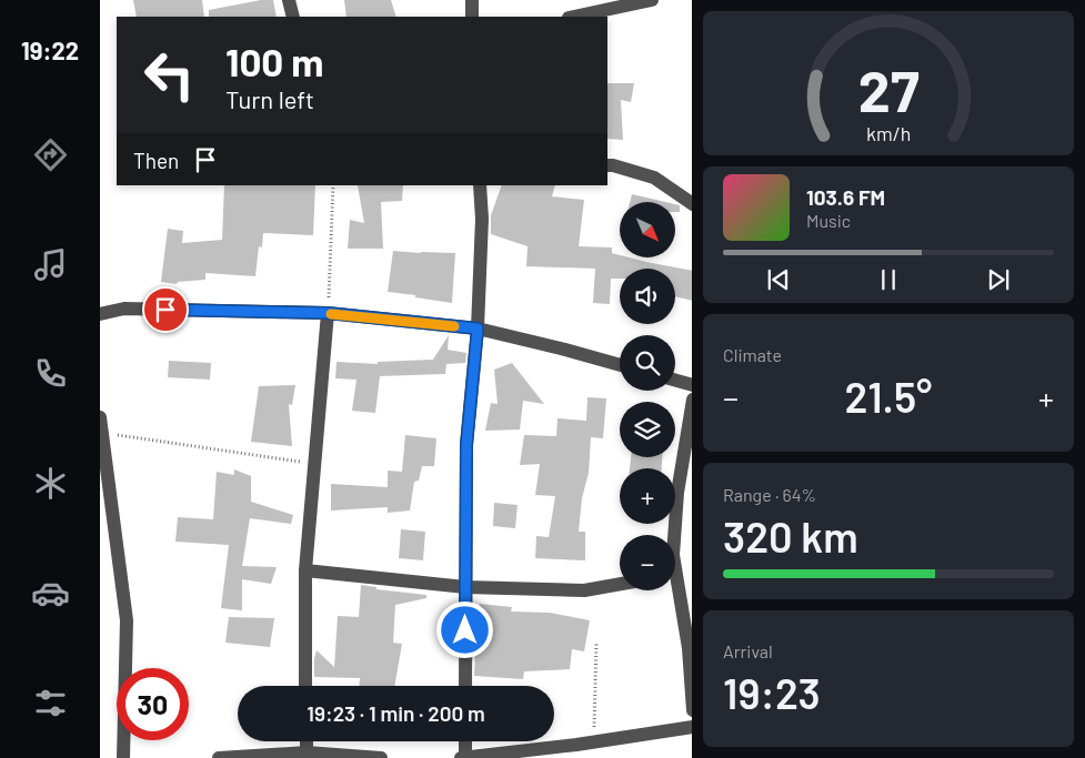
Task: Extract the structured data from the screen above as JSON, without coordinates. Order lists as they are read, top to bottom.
{
  "north": "bottom right",
  "page": {
    "tabs": "19:22",
    "turn": ["100 m", "Turn left"],
    "then": "Then",
    "song": ["103.6 FM", "Music"],
    "map_buttons": ["+", "−"],
    "tile": [
      "Climate",
      ["Range · 64%", "320 km"],
      ["Arrival", "19:23"]
    ],
    "heat": ["−", "21.5°", "+"],
    "limit": "30",
    "trip": "19:23 · 1 min · 200 m",
    "gauge": ["27", "km/h"]
  }
}
